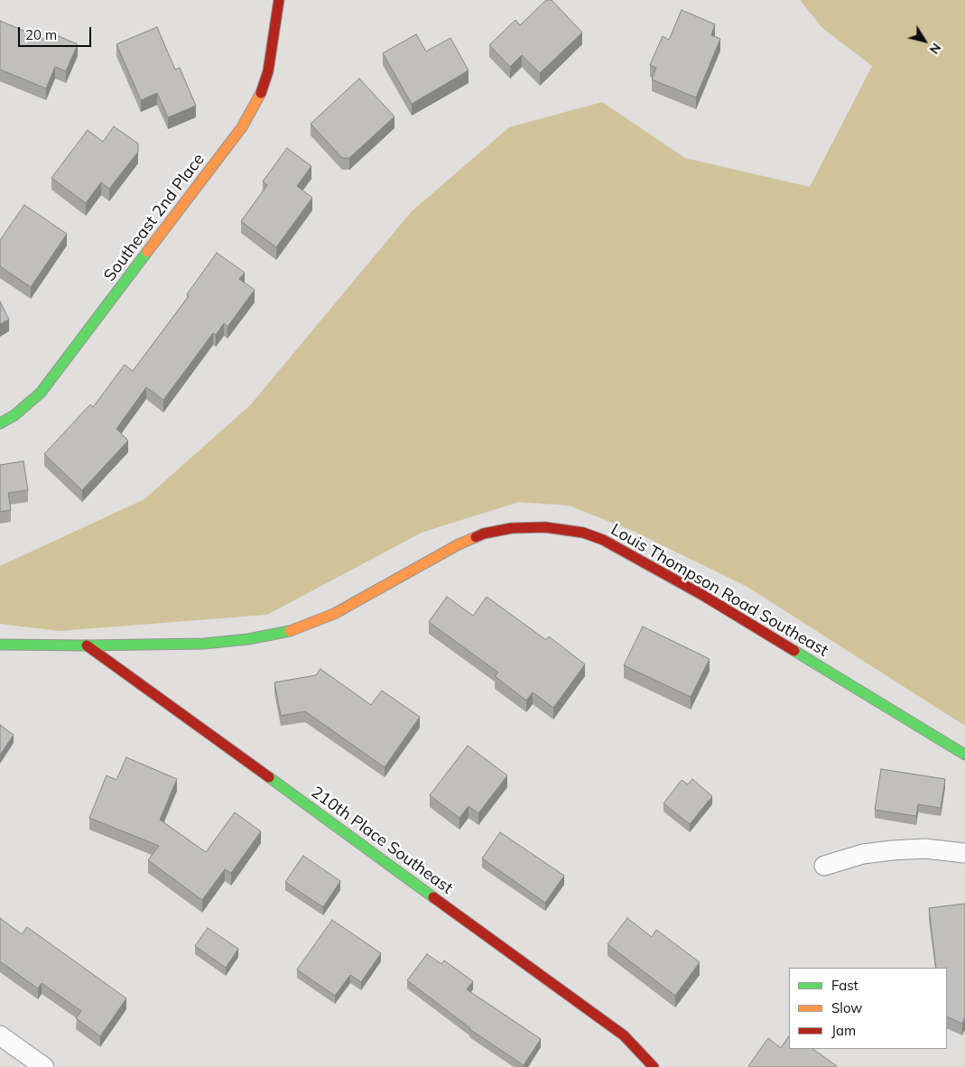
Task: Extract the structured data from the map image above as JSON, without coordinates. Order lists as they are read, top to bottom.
{
  "streets": {
    "street": ["Southeast 2nd Place", "Louis Thompson Road Southeast", "210th Place Southeast"]
  },
  "crossings": [
    ["Louis Thompson Road Southeast", "210th Place Southeast"]
  ],
  "legend": ["Fast", "Slow", "Jam"],
  "scale_bar": "20 m",
  "north": "bottom right"
}
